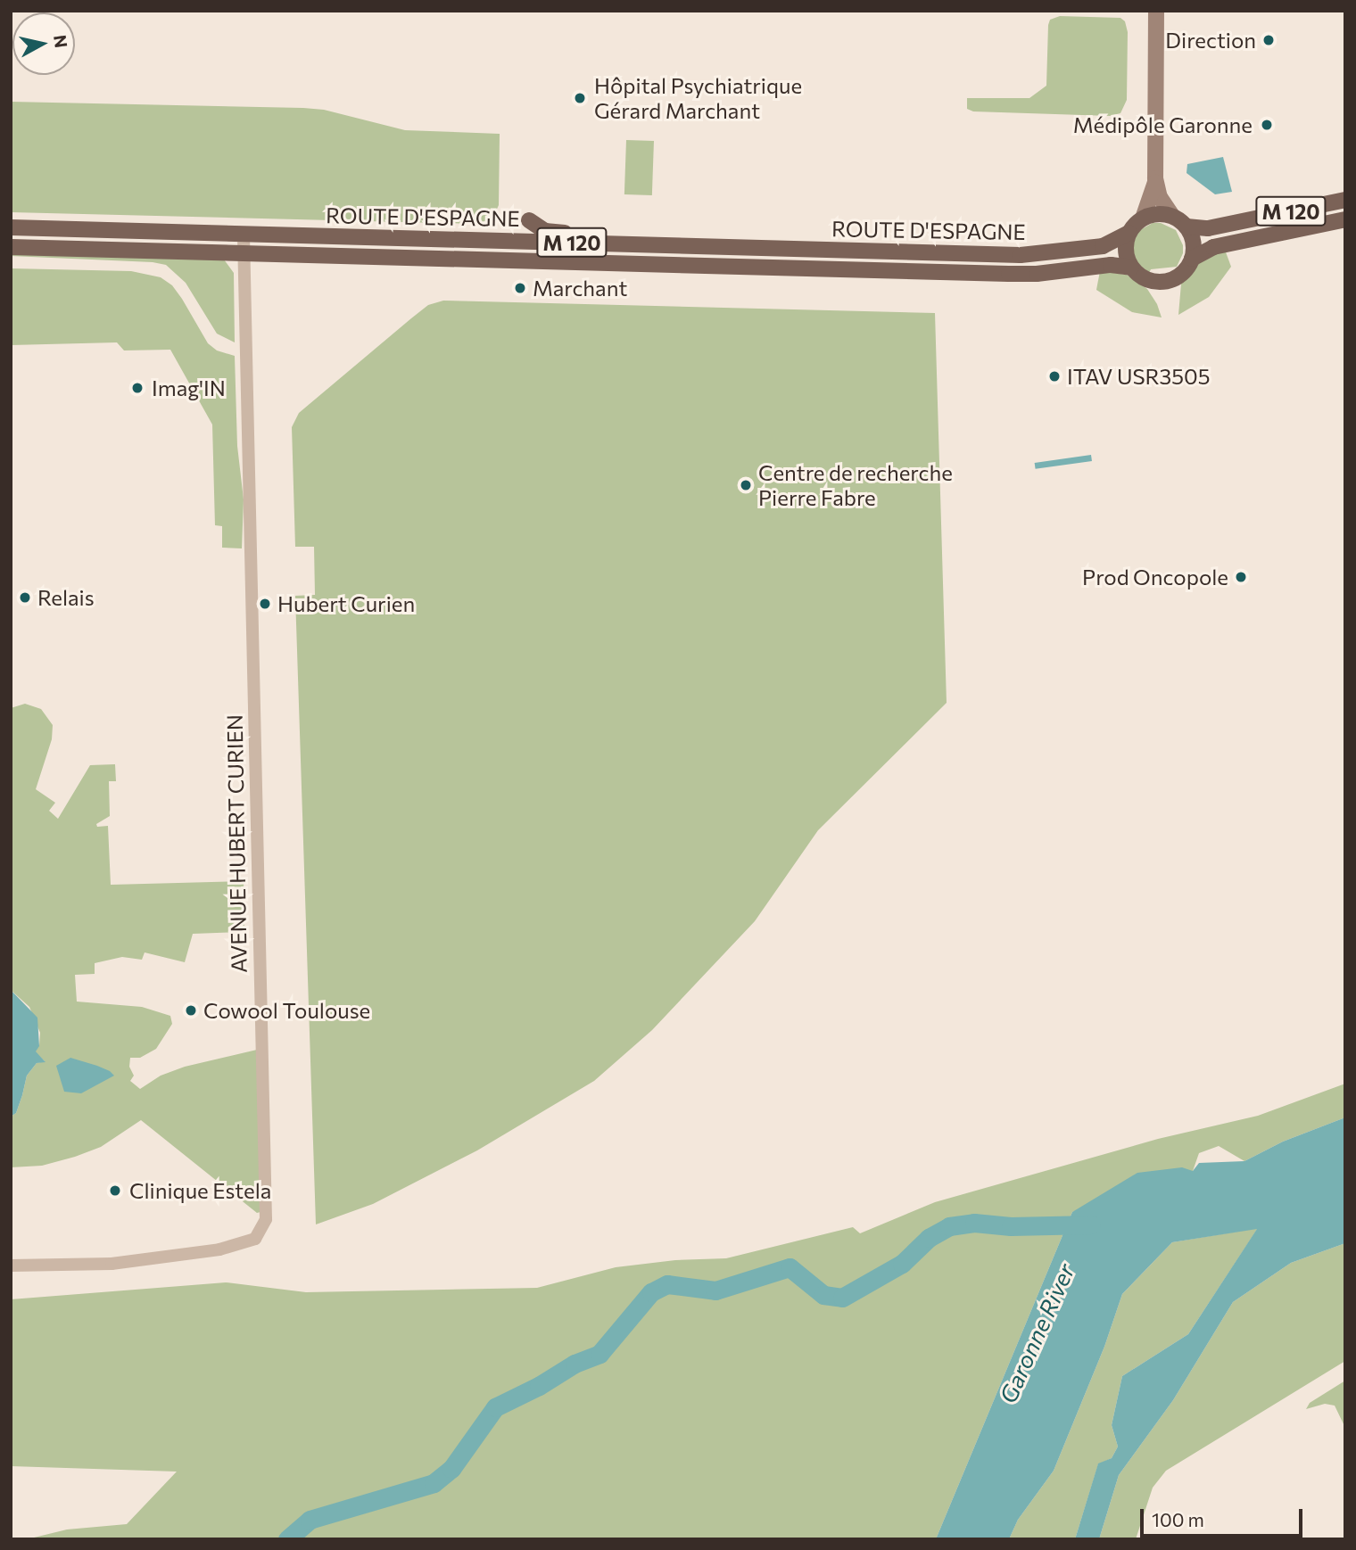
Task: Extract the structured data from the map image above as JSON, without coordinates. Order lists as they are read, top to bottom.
{
  "streets": {
    "main road": ["M 120", "ROUTE D'ESPAGNE"],
    "street": ["AVENUE HUBERT CURIEN"]
  },
  "crossings": [
    ["M 120", "ROUTE D'ESPAGNE"],
    ["ROUTE D'ESPAGNE", "AVENUE HUBERT CURIEN"]
  ],
  "water": ["Garonne River"],
  "places": [
    "Direction",
    "Hôpital Psychiatrique Gérard Marchant",
    "Médipôle Garonne",
    "Marchant",
    "ITAV USR3505",
    "Imag'IN",
    "Centre de recherche Pierre Fabre",
    "Prod Oncopole",
    "Relais",
    "Hubert Curien",
    "Cowool Toulouse",
    "Clinique Estela"
  ],
  "scale_bar": "100 m",
  "north": "right"
}
